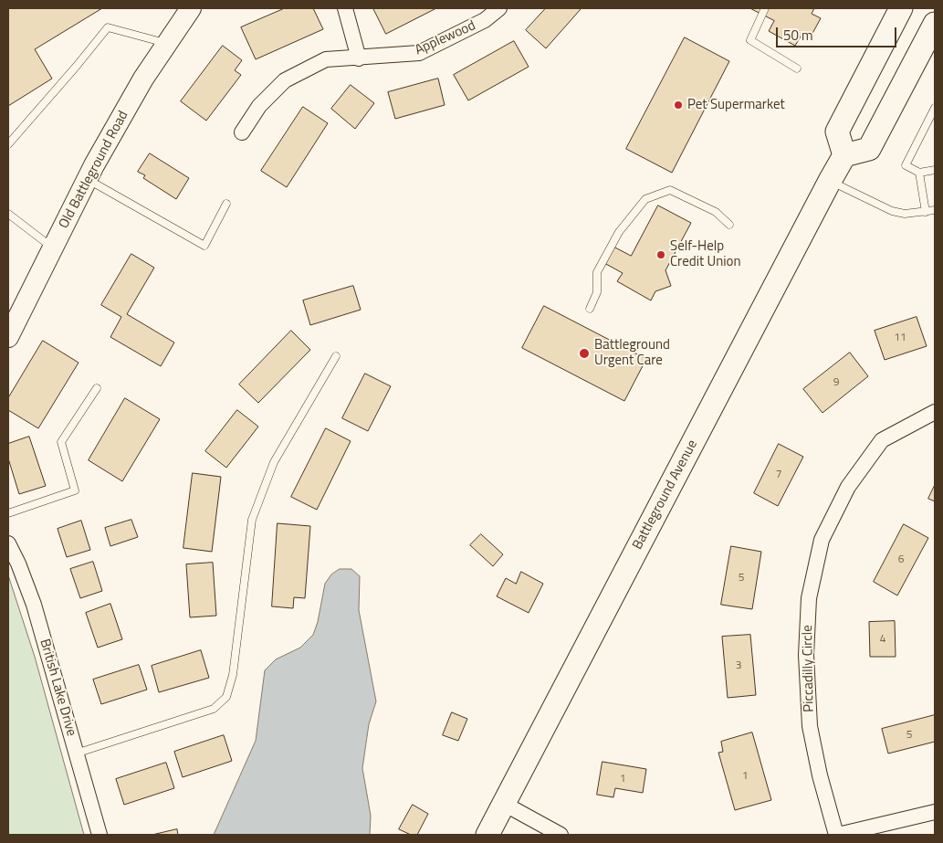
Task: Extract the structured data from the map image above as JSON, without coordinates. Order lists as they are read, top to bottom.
{
  "streets": {
    "main road": ["Battleground Avenue"],
    "street": [
      "Applewood",
      "Old Battleground Road",
      "Piccadilly Circle",
      "British Lake Drive"
    ]
  },
  "places": ["Pet Supermarket", "Self-Help Credit Union", "Battleground Urgent Care"],
  "house_numbers": [
    "11",
    "9",
    "7",
    "6",
    "5",
    "4",
    "3",
    "5",
    "1",
    "1"
  ],
  "scale_bar": "50 m"
}
